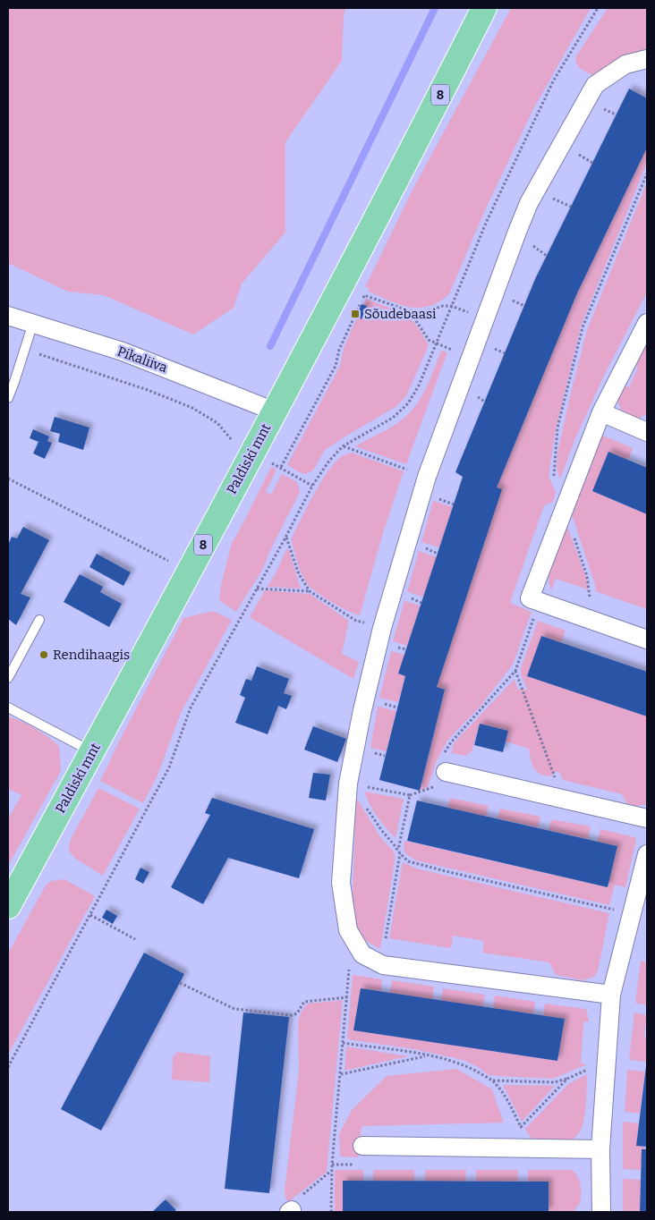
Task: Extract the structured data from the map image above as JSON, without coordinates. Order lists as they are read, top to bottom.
{
  "streets": {
    "main road": ["8", "Paldiski mnt"],
    "street": ["Pikaliiva"]
  },
  "crossings": [
    ["Pikaliiva", "Paldiski mnt"]
  ],
  "places": {
    "transit": ["Sõudebaasi"],
    "other": ["Rendihaagis"]
  }
}
